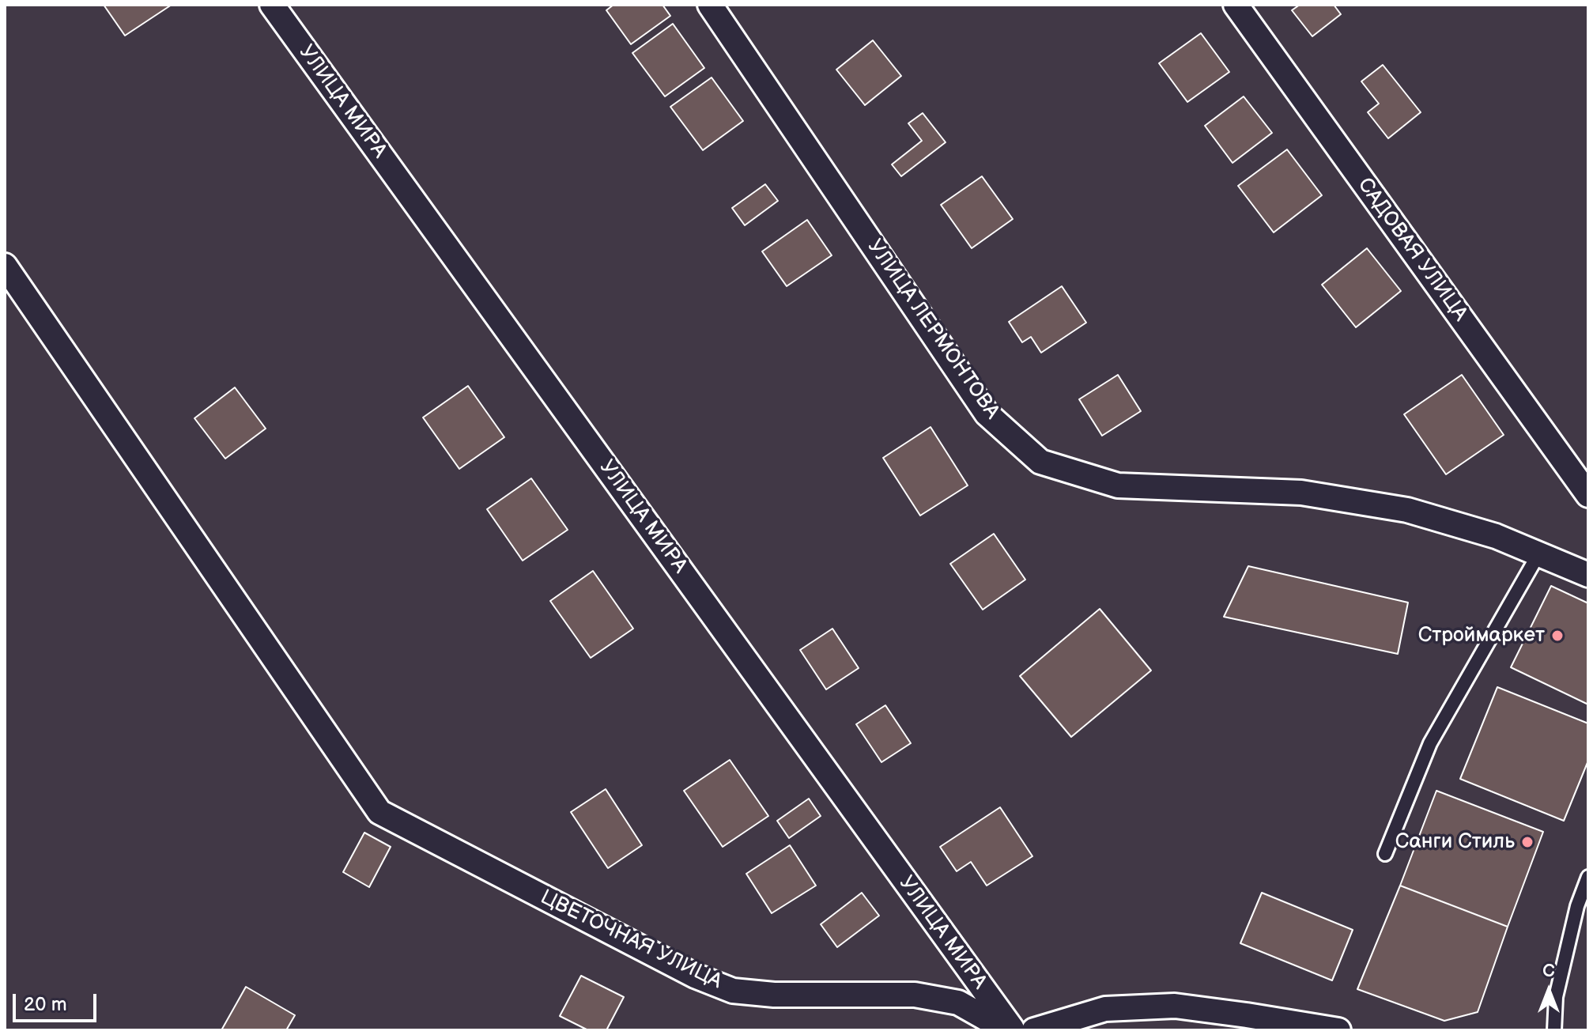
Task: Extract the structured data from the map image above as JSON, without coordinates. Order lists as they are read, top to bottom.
{
  "streets": {
    "street": [
      "УЛИЦА МИРА",
      "САДОВАЯ УЛИЦА",
      "УЛИЦА ЛЕРМОНТОВА",
      "ЦВЕТОЧНАЯ УЛИЦА"
    ]
  },
  "places": ["Строймаркет", "Санги Стиль"],
  "scale_bar": "20 m",
  "north": "top"
}
